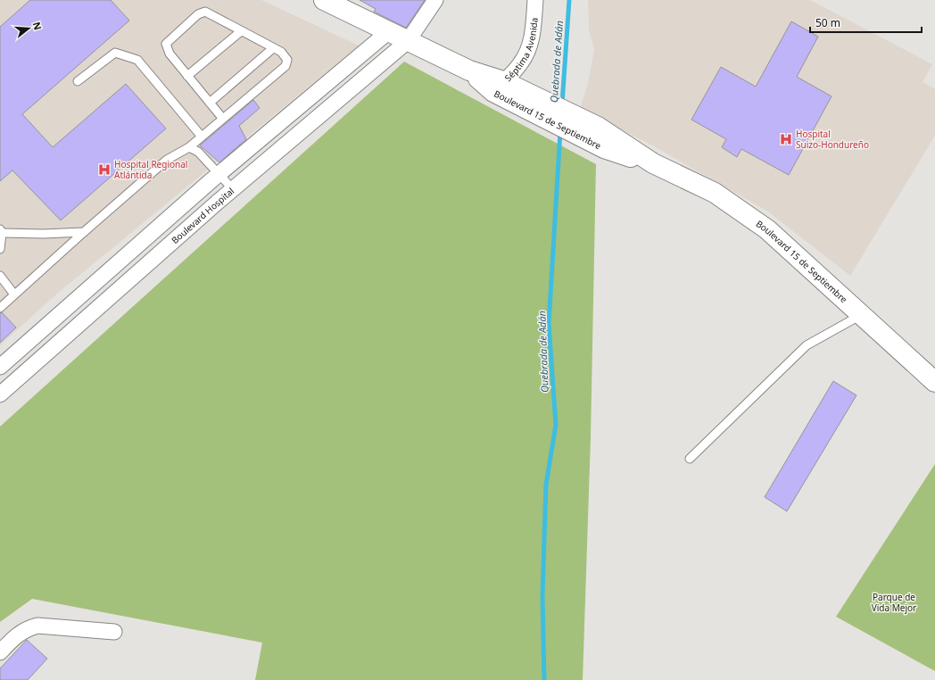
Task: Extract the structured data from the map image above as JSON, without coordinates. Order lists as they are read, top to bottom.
{
  "streets": {
    "street": ["Séptima Avenida", "Boulevard 15 de Septiembre", "Boulevard Hospital"]
  },
  "crossings": [
    ["Séptima Avenida", "Boulevard 15 de Septiembre"],
    ["Boulevard 15 de Septiembre", "Boulevard Hospital"]
  ],
  "water": ["Quebrada de Adán"],
  "parks": ["Parque de Vida Mejor"],
  "places": {
    "hospital": ["Hospital Suizo-Hondureño", "Hospital Regional Atlántida"]
  },
  "scale_bar": "50 m",
  "north": "right"
}
